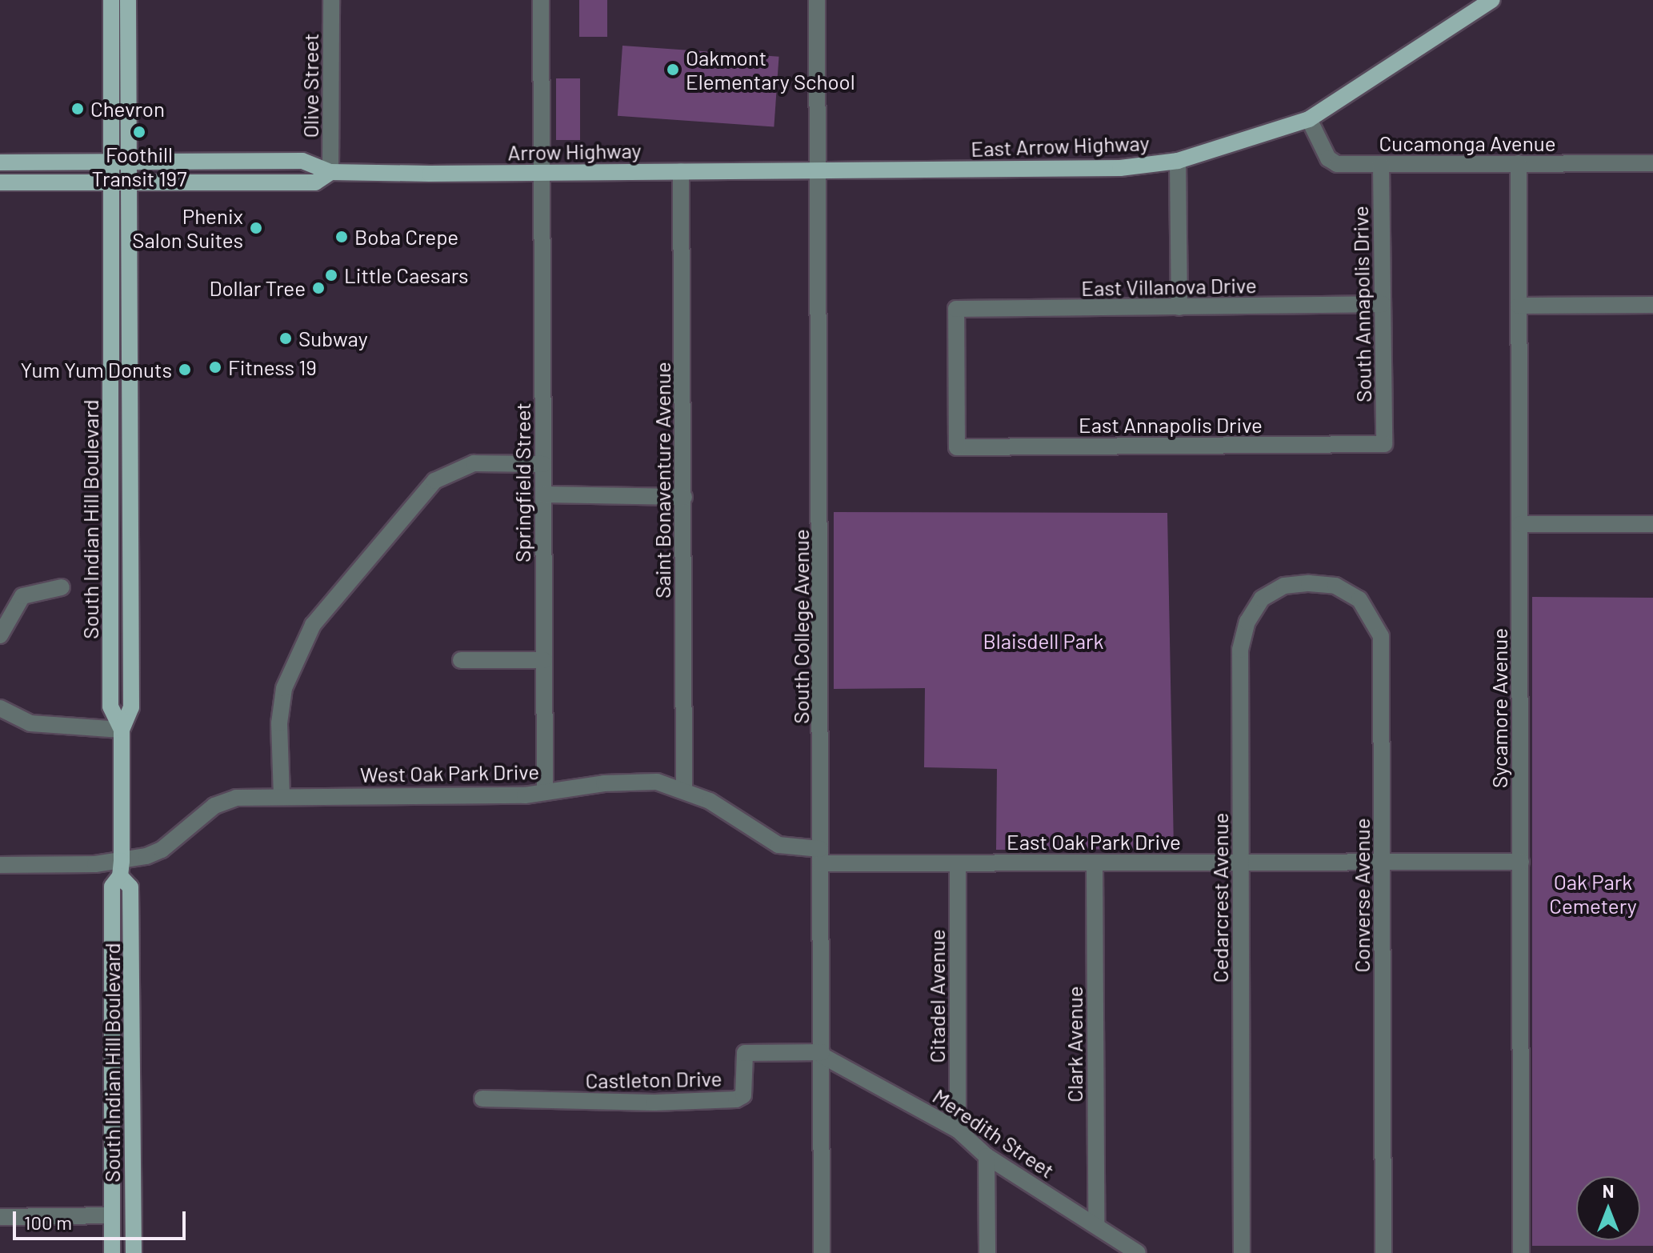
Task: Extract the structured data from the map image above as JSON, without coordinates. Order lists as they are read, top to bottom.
{
  "streets": {
    "main road": ["East Arrow Highway", "Arrow Highway", "South Indian Hill Boulevard"],
    "street": [
      "Olive Street",
      "Cucamonga Avenue",
      "East Villanova Drive",
      "South Annapolis Drive",
      "East Annapolis Drive",
      "Saint Bonaventure Avenue",
      "Springfield Street",
      "South College Avenue",
      "Sycamore Avenue",
      "West Oak Park Drive",
      "East Oak Park Drive",
      "Converse Avenue",
      "Cedarcrest Avenue",
      "Citadel Avenue",
      "Clark Avenue",
      "Castleton Drive",
      "Meredith Street"
    ]
  },
  "crossings": [
    ["Olive Street", "Arrow Highway"],
    ["Cucamonga Avenue", "East Arrow Highway"],
    ["Cucamonga Avenue", "South Annapolis Drive"],
    ["Cucamonga Avenue", "Sycamore Avenue"],
    ["East Arrow Highway", "Arrow Highway"],
    ["East Arrow Highway", "South College Avenue"],
    ["Arrow Highway", "Saint Bonaventure Avenue"],
    ["Arrow Highway", "Springfield Street"],
    ["Arrow Highway", "South Indian Hill Boulevard"],
    ["Arrow Highway", "South College Avenue"],
    ["East Villanova Drive", "South Annapolis Drive"],
    ["East Villanova Drive", "East Annapolis Drive"],
    ["South Annapolis Drive", "East Annapolis Drive"],
    ["Saint Bonaventure Avenue", "West Oak Park Drive"],
    ["Springfield Street", "West Oak Park Drive"],
    ["South Indian Hill Boulevard", "West Oak Park Drive"],
    ["South College Avenue", "West Oak Park Drive"],
    ["South College Avenue", "East Oak Park Drive"],
    ["South College Avenue", "Castleton Drive"],
    ["South College Avenue", "Meredith Street"],
    ["Sycamore Avenue", "East Oak Park Drive"],
    ["West Oak Park Drive", "East Oak Park Drive"],
    ["East Oak Park Drive", "Converse Avenue"],
    ["East Oak Park Drive", "Cedarcrest Avenue"],
    ["East Oak Park Drive", "Citadel Avenue"],
    ["East Oak Park Drive", "Clark Avenue"],
    ["Converse Avenue", "Cedarcrest Avenue"],
    ["Citadel Avenue", "Meredith Street"],
    ["Clark Avenue", "Meredith Street"],
    ["Castleton Drive", "Meredith Street"]
  ],
  "parks": ["Blaisdell Park", "Oak Park Cemetery"],
  "places": [
    "Oakmont Elementary School",
    "Chevron",
    "Foothill Transit 197",
    "Phenix Salon Suites",
    "Boba Crepe",
    "Little Caesars",
    "Dollar Tree",
    "Subway",
    "Fitness 19",
    "Yum Yum Donuts"
  ],
  "scale_bar": "100 m",
  "north": "top"
}
